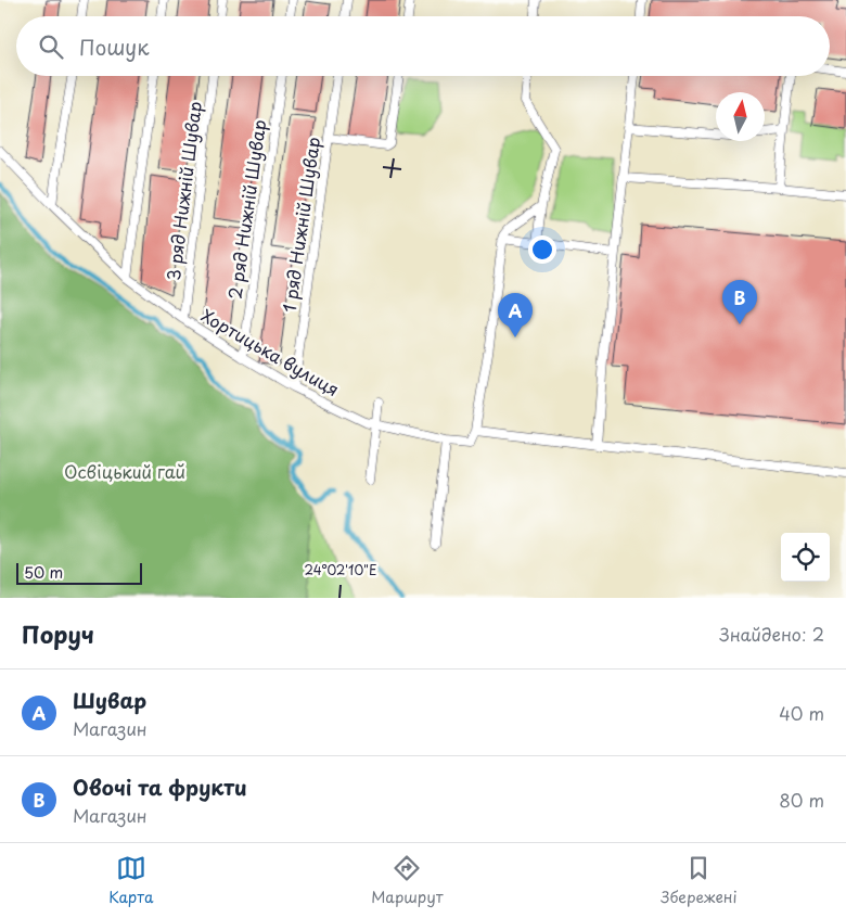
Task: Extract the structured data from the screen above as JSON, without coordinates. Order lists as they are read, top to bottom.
{
  "streets": {
    "lane": [
      "3 ряд Нижній Шувар",
      "2 ряд Нижній Шувар",
      "1 ряд Нижній Шувар",
      "Хортицька вулиця"
    ]
  },
  "crossings": [
    ["3 ряд Нижній Шувар", "Хортицька вулиця"],
    ["2 ряд Нижній Шувар", "Хортицька вулиця"],
    ["1 ряд Нижній Шувар", "Хортицька вулиця"]
  ],
  "parks": ["Освіцький гай"],
  "scale_bar": "50 m",
  "north": "top",
  "page": {
    "search": "Пошук",
    "pins": ["B", "A"],
    "scale": "50 m",
    "heading": ["Поруч", "Знайдено: 2"],
    "list": [
      {
        "mark": "A",
        "name": "Шувар",
        "note": "Магазин",
        "value": "40 m"
      },
      {
        "mark": "B",
        "name": "Овочі та фрукти",
        "note": "Магазин",
        "value": "80 m"
      }
    ],
    "nav": ["Карта", "Маршрут", "Збережені"]
  },
  "coordinates": ["24°02'10\"E"]
}
